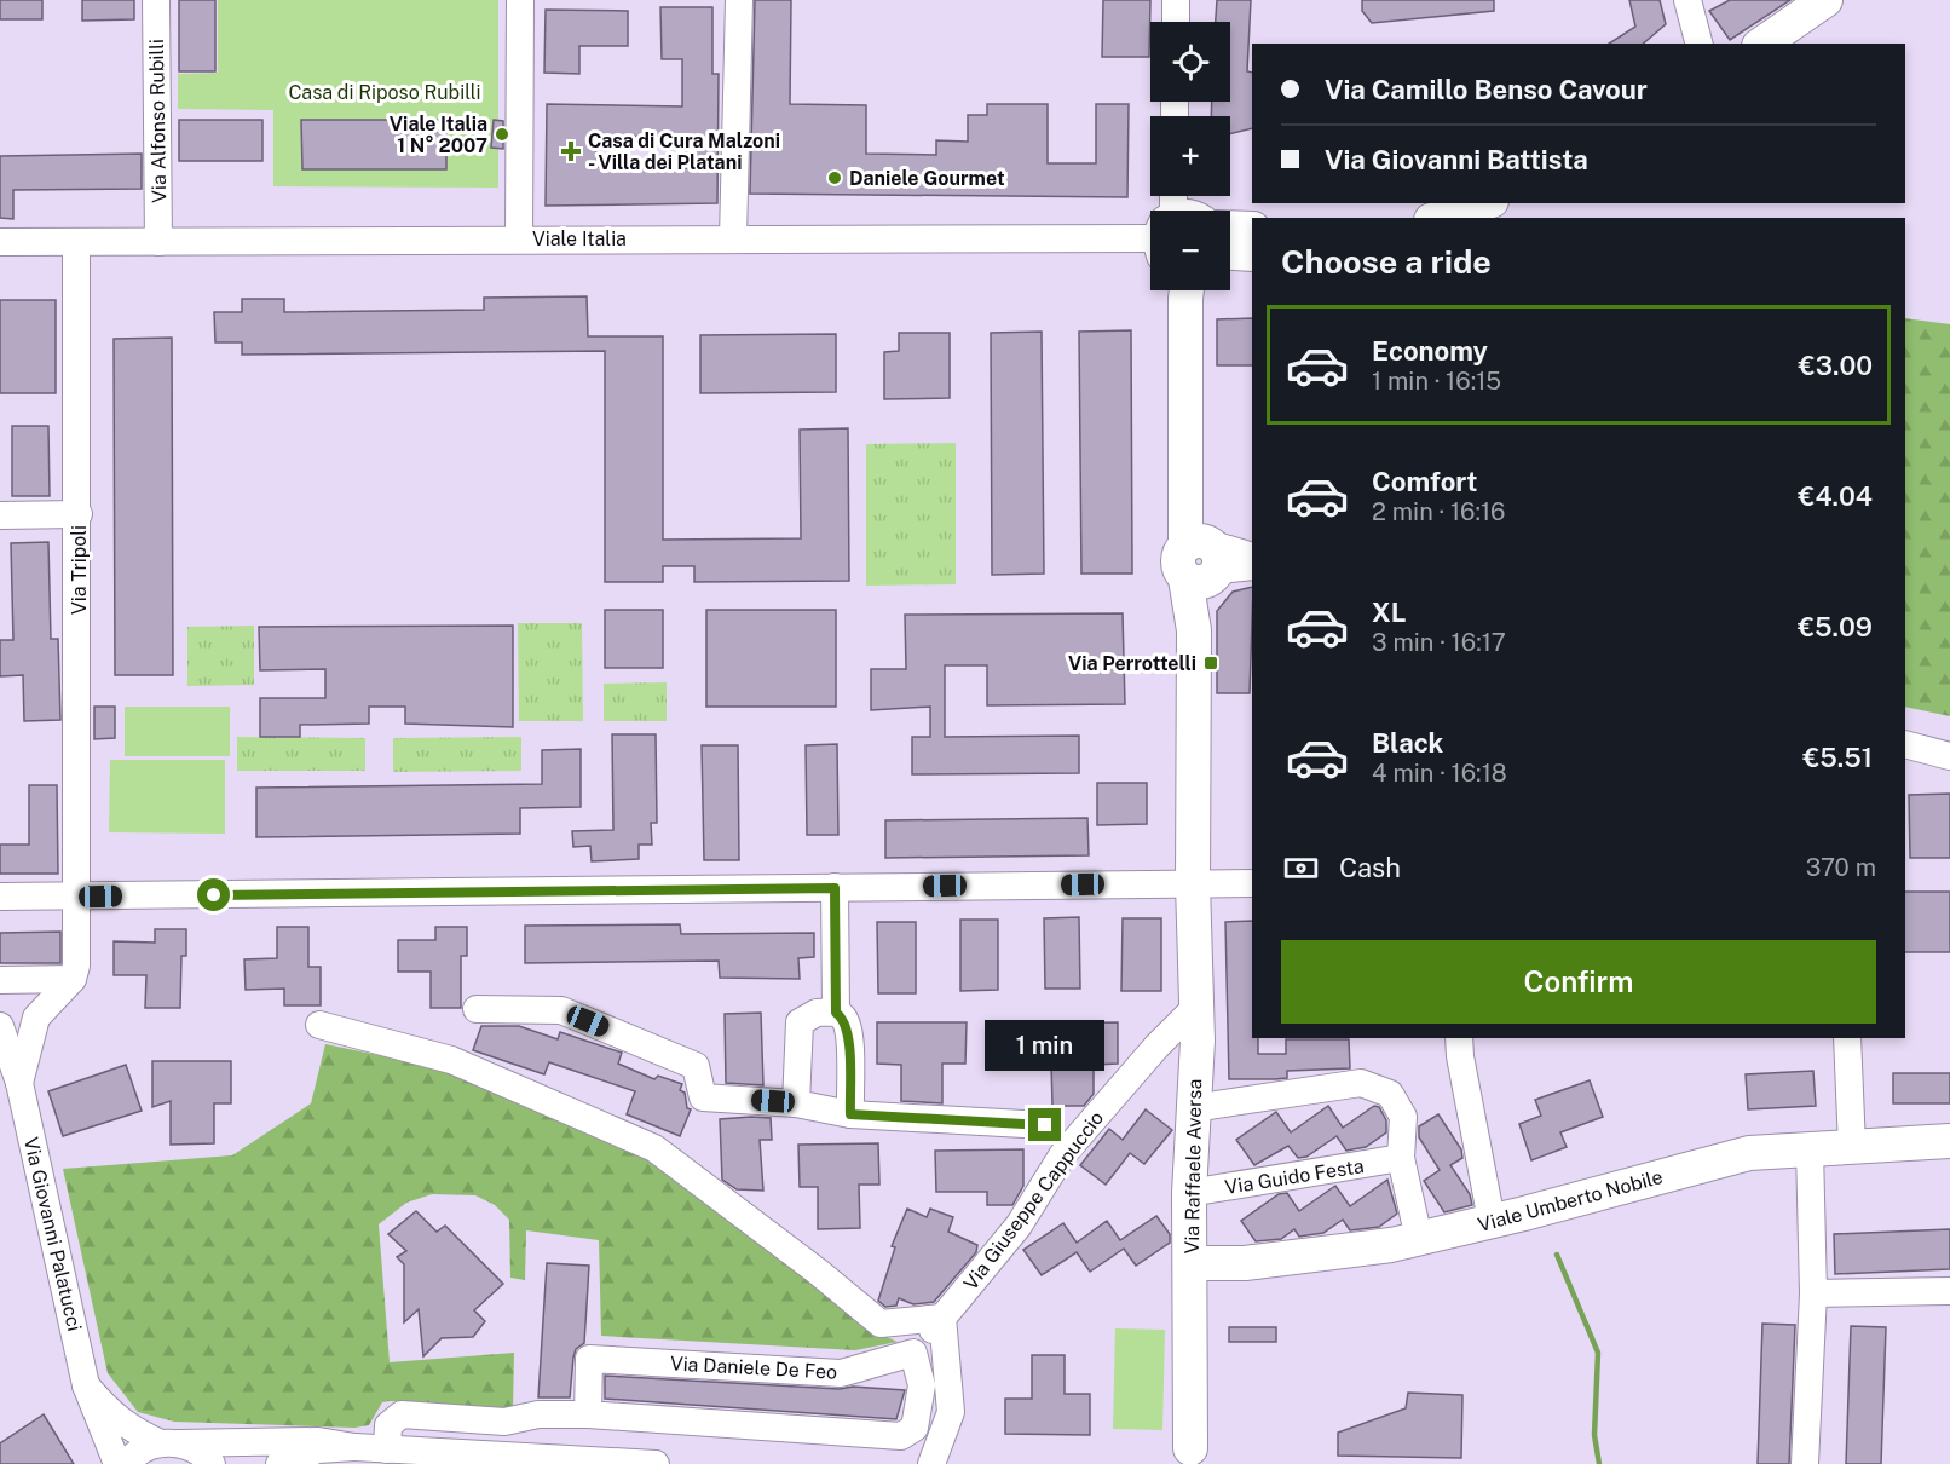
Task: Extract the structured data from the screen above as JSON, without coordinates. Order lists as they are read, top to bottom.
{
  "streets": {
    "main road": ["Via Raffaele Aversa", "Viale Umberto Nobile"],
    "street": [
      "Via Alfonso Rubilli",
      "Viale Italia",
      "Via Tripoli",
      "Via Guido Festa",
      "Via Giuseppe Cappuccio",
      "Via Giovanni Palatucci",
      "Via Daniele De Feo"
    ]
  },
  "crossings": [
    ["Via Alfonso Rubilli", "Viale Italia"],
    ["Viale Italia", "Via Tripoli"],
    ["Via Raffaele Aversa", "Via Guido Festa"],
    ["Via Raffaele Aversa", "Via Giuseppe Cappuccio"],
    ["Via Raffaele Aversa", "Viale Umberto Nobile"],
    ["Via Giuseppe Cappuccio", "Via Daniele De Feo"]
  ],
  "parks": ["Casa di Riposo Rubilli"],
  "places": {
    "other": ["Viale Italia 1 N° 2007", "Daniele Gourmet"],
    "health": ["Casa di Cura Malzoni - Villa dei Platani"],
    "transit": ["Via Perrottelli"]
  },
  "page": {
    "map_buttons": ["+", "−"],
    "banner": ["Via Camillo Benso Cavour", "Via Giovanni Battista"],
    "heading": "Choose a ride",
    "list": [
      {
        "name": "Economy",
        "note": "1 min · 16:15",
        "value": "€3.00"
      },
      {
        "name": "Comfort",
        "note": "2 min · 16:16",
        "value": "€4.04"
      },
      {
        "name": "XL",
        "note": "3 min · 16:17",
        "value": "€5.09"
      },
      {
        "name": "Black",
        "note": "4 min · 16:18",
        "value": "€5.51"
      }
    ],
    "pay": ["Cash", "370 m"],
    "buttons": "Confirm",
    "bubble": "1 min"
  }
}
